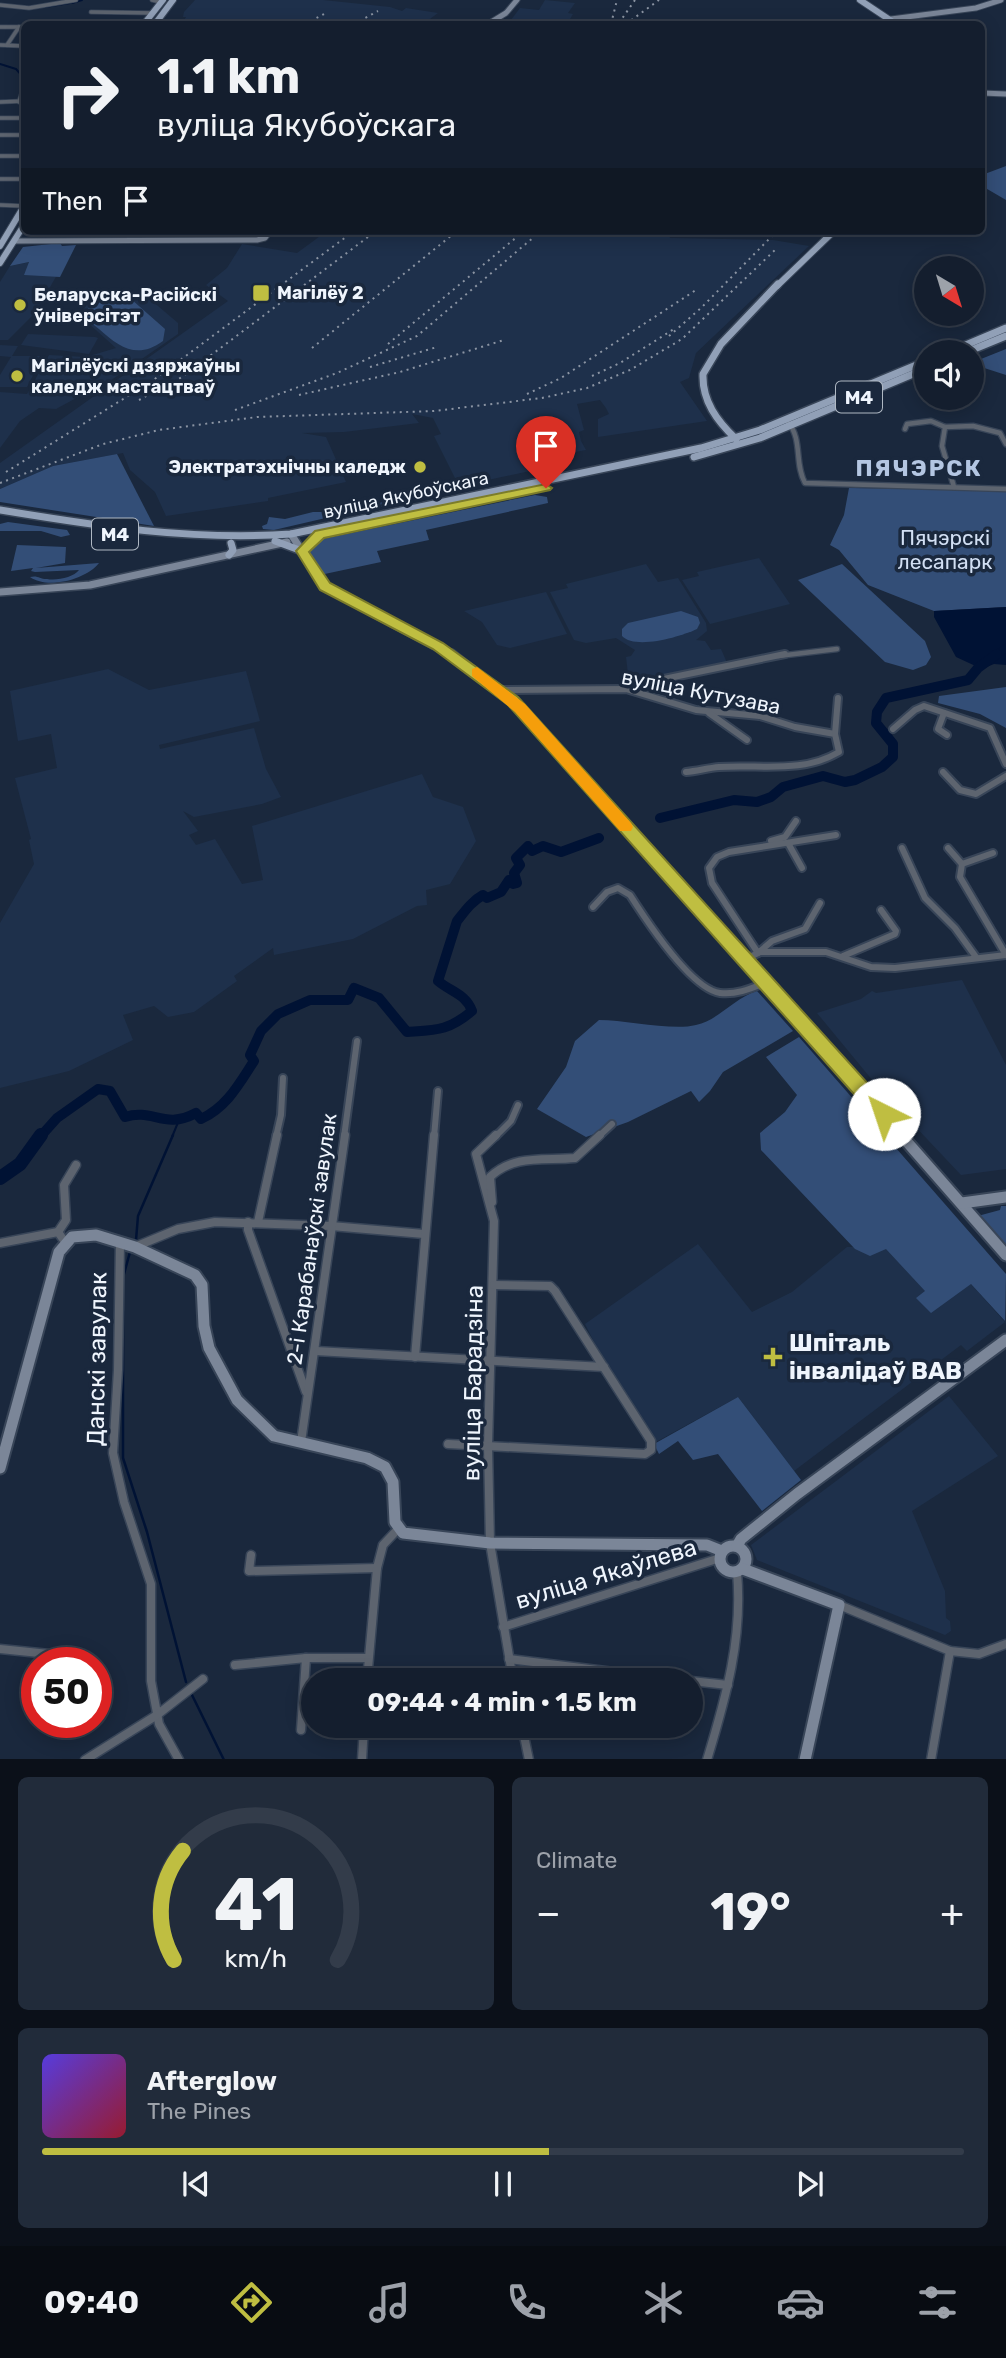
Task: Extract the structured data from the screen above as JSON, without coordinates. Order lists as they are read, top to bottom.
{
  "streets": {
    "main road": ["М4", "вуліца Якубоўскага"],
    "street": [
      "вуліца Кутузава",
      "2-і Карабанаўскі завулак",
      "Данскі завулак",
      "вуліца Барадзіна",
      "вуліца Якаўлева"
    ]
  },
  "crossings": [
    ["вуліца Барадзіна", "вуліца Якаўлева"]
  ],
  "districts": ["ПЯЧЭРСК"],
  "parks": ["Пячэрскі лесапарк"],
  "places": {
    "transit": ["Магілёў 2"],
    "other": ["Беларуска-Расійскі ўніверсітэт", "Магілёўскі дзяржаўны каледж мастацтваў", "Электратэхнічны каледж"],
    "health": ["Шпіталь інвалідаў ВАВ"]
  },
  "north": "bottom right",
  "page": {
    "turn": ["1.1 km", "вуліца Якубоўскага"],
    "then": "Then",
    "limit": "50",
    "trip": "09:44 · 4 min · 1.5 km",
    "tile": "Climate",
    "heat": ["−", "19°", "+"],
    "song": ["Afterglow", "The Pines"],
    "tabs": "09:40",
    "gauge": ["41", "km/h"]
  }
}
